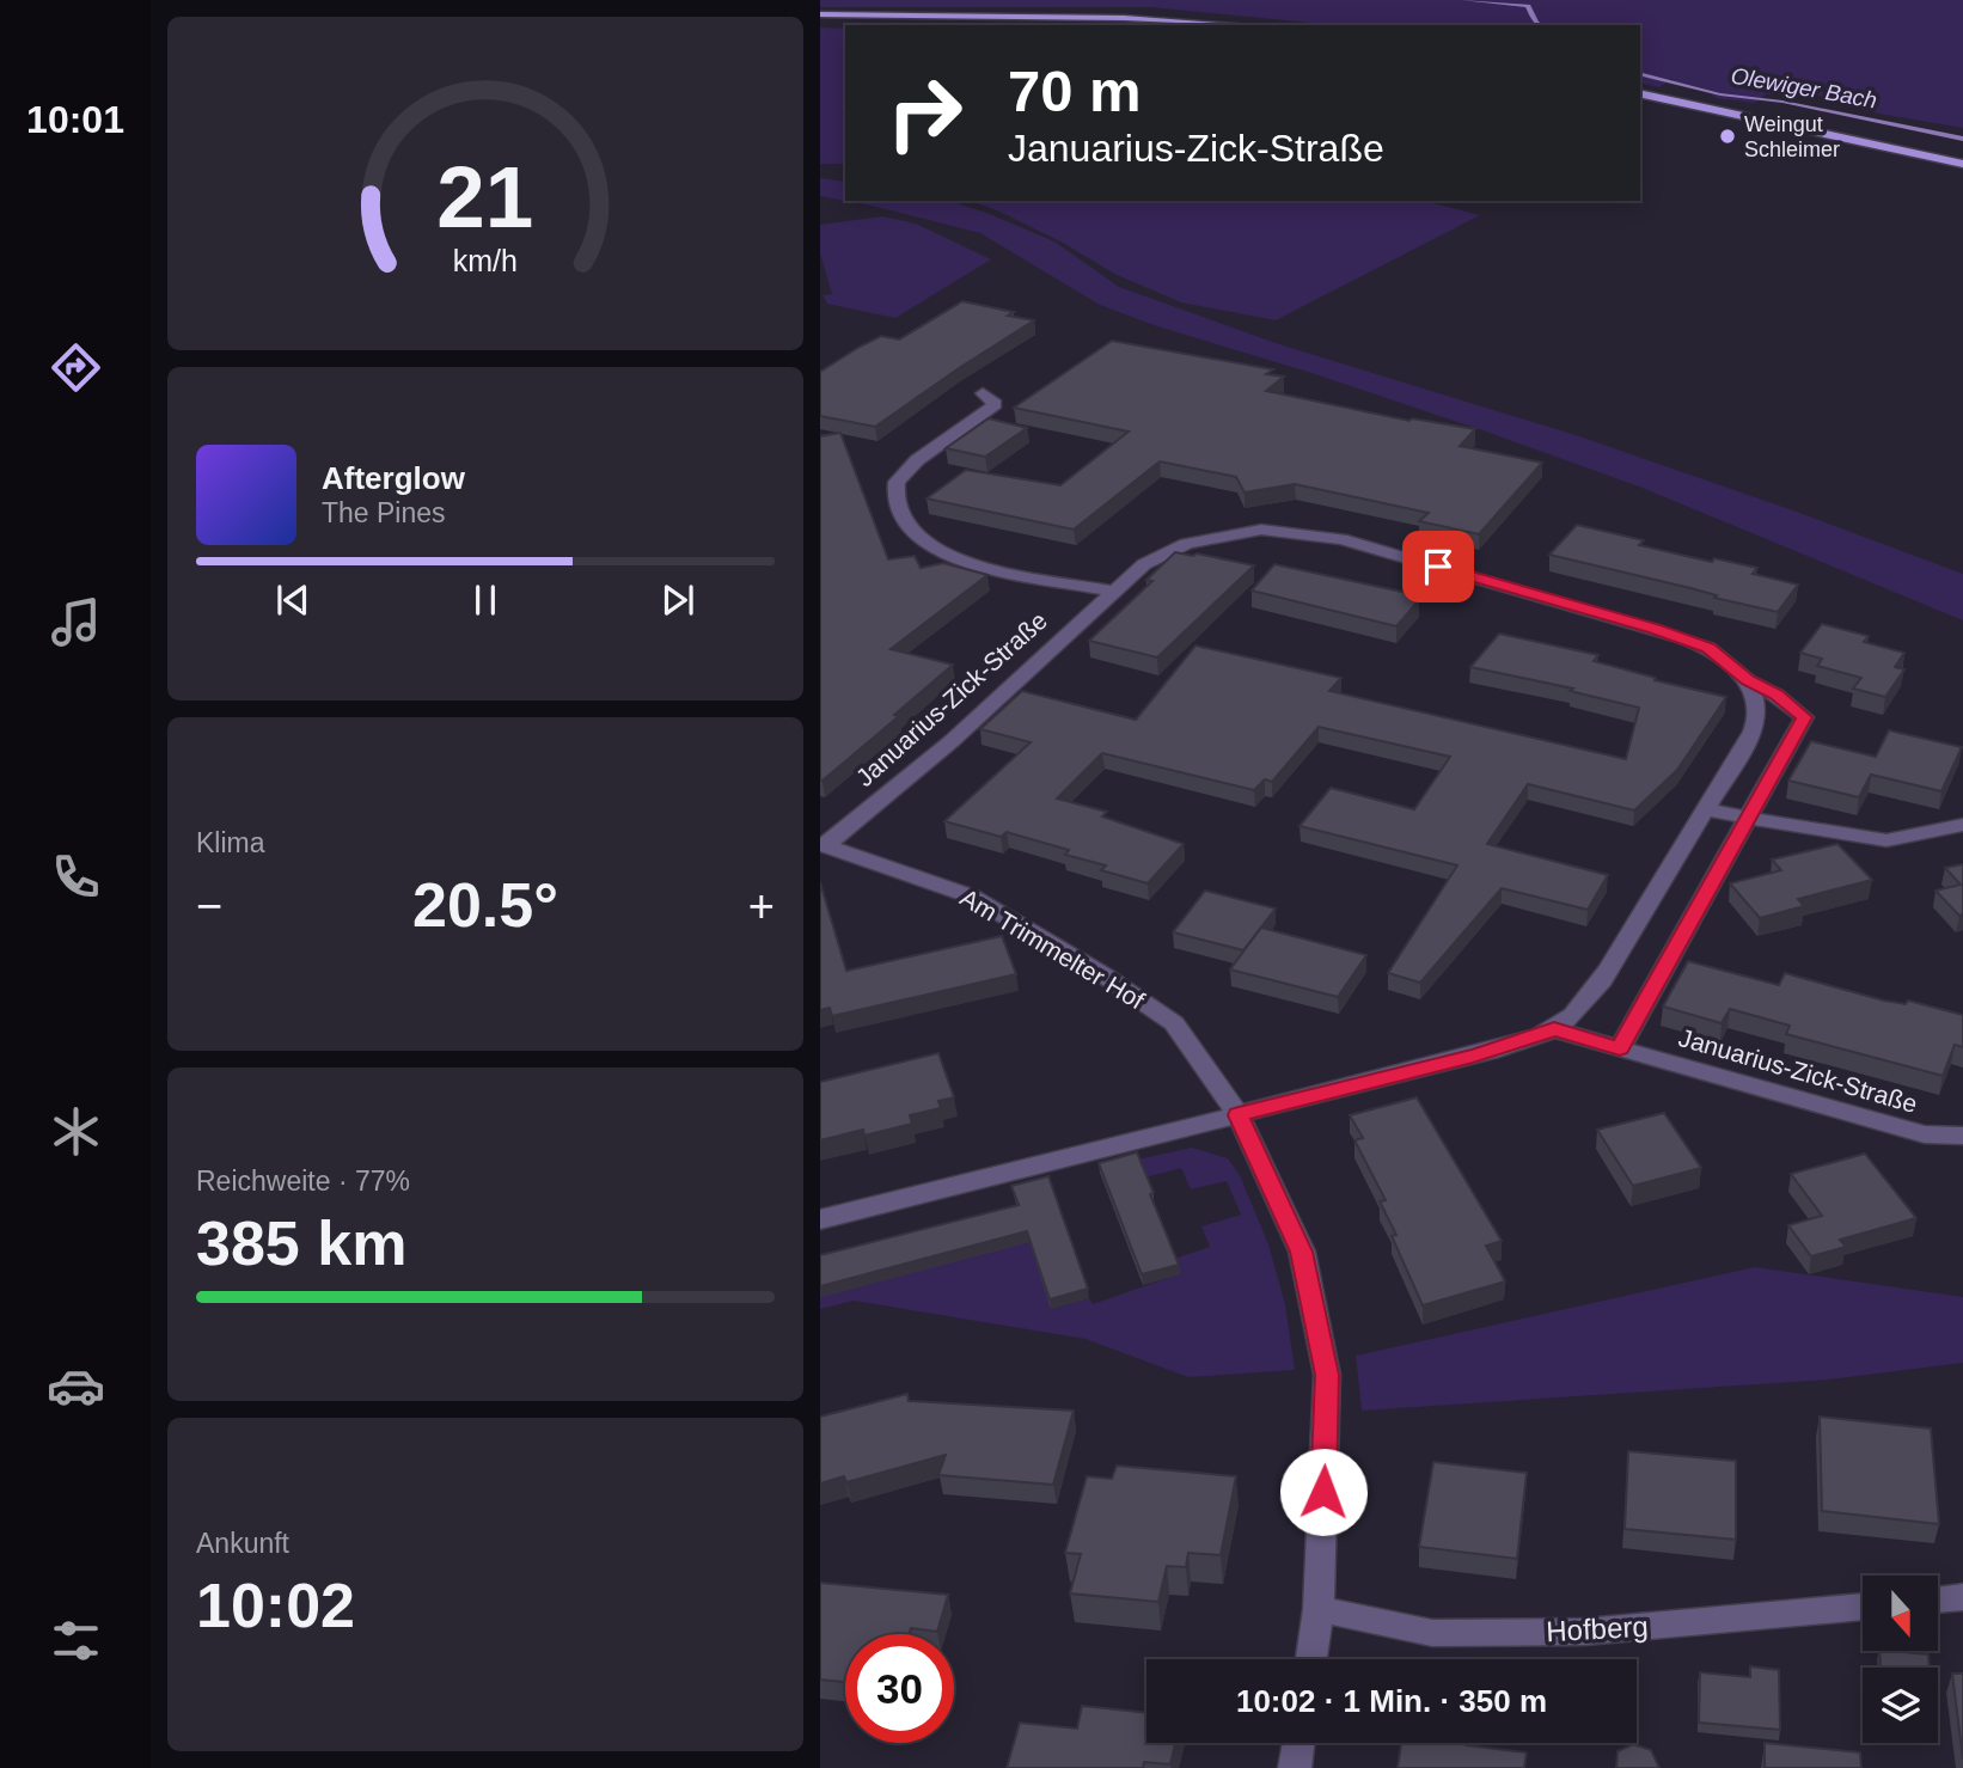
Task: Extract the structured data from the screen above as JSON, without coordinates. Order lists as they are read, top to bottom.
{
  "streets": {
    "street": ["Januarius-Zick-Straße", "Am Trimmelter Hof", "Hofberg"]
  },
  "crossings": [
    ["Januarius-Zick-Straße", "Am Trimmelter Hof"],
    ["Am Trimmelter Hof", "Hofberg"]
  ],
  "water": ["Olewiger Bach"],
  "places": ["Weingut Schleimer"],
  "north": "bottom",
  "page": {
    "tabs": "10:01",
    "turn": ["70 m", "Januarius-Zick-Straße"],
    "song": ["Afterglow", "The Pines"],
    "tile": [
      "Klima",
      ["Reichweite · 77%", "385 km"],
      ["Ankunft", "10:02"]
    ],
    "heat": ["−", "20.5°", "+"],
    "limit": "30",
    "trip": "10:02 · 1 Min. · 350 m",
    "gauge": ["21", "km/h"]
  }
}
